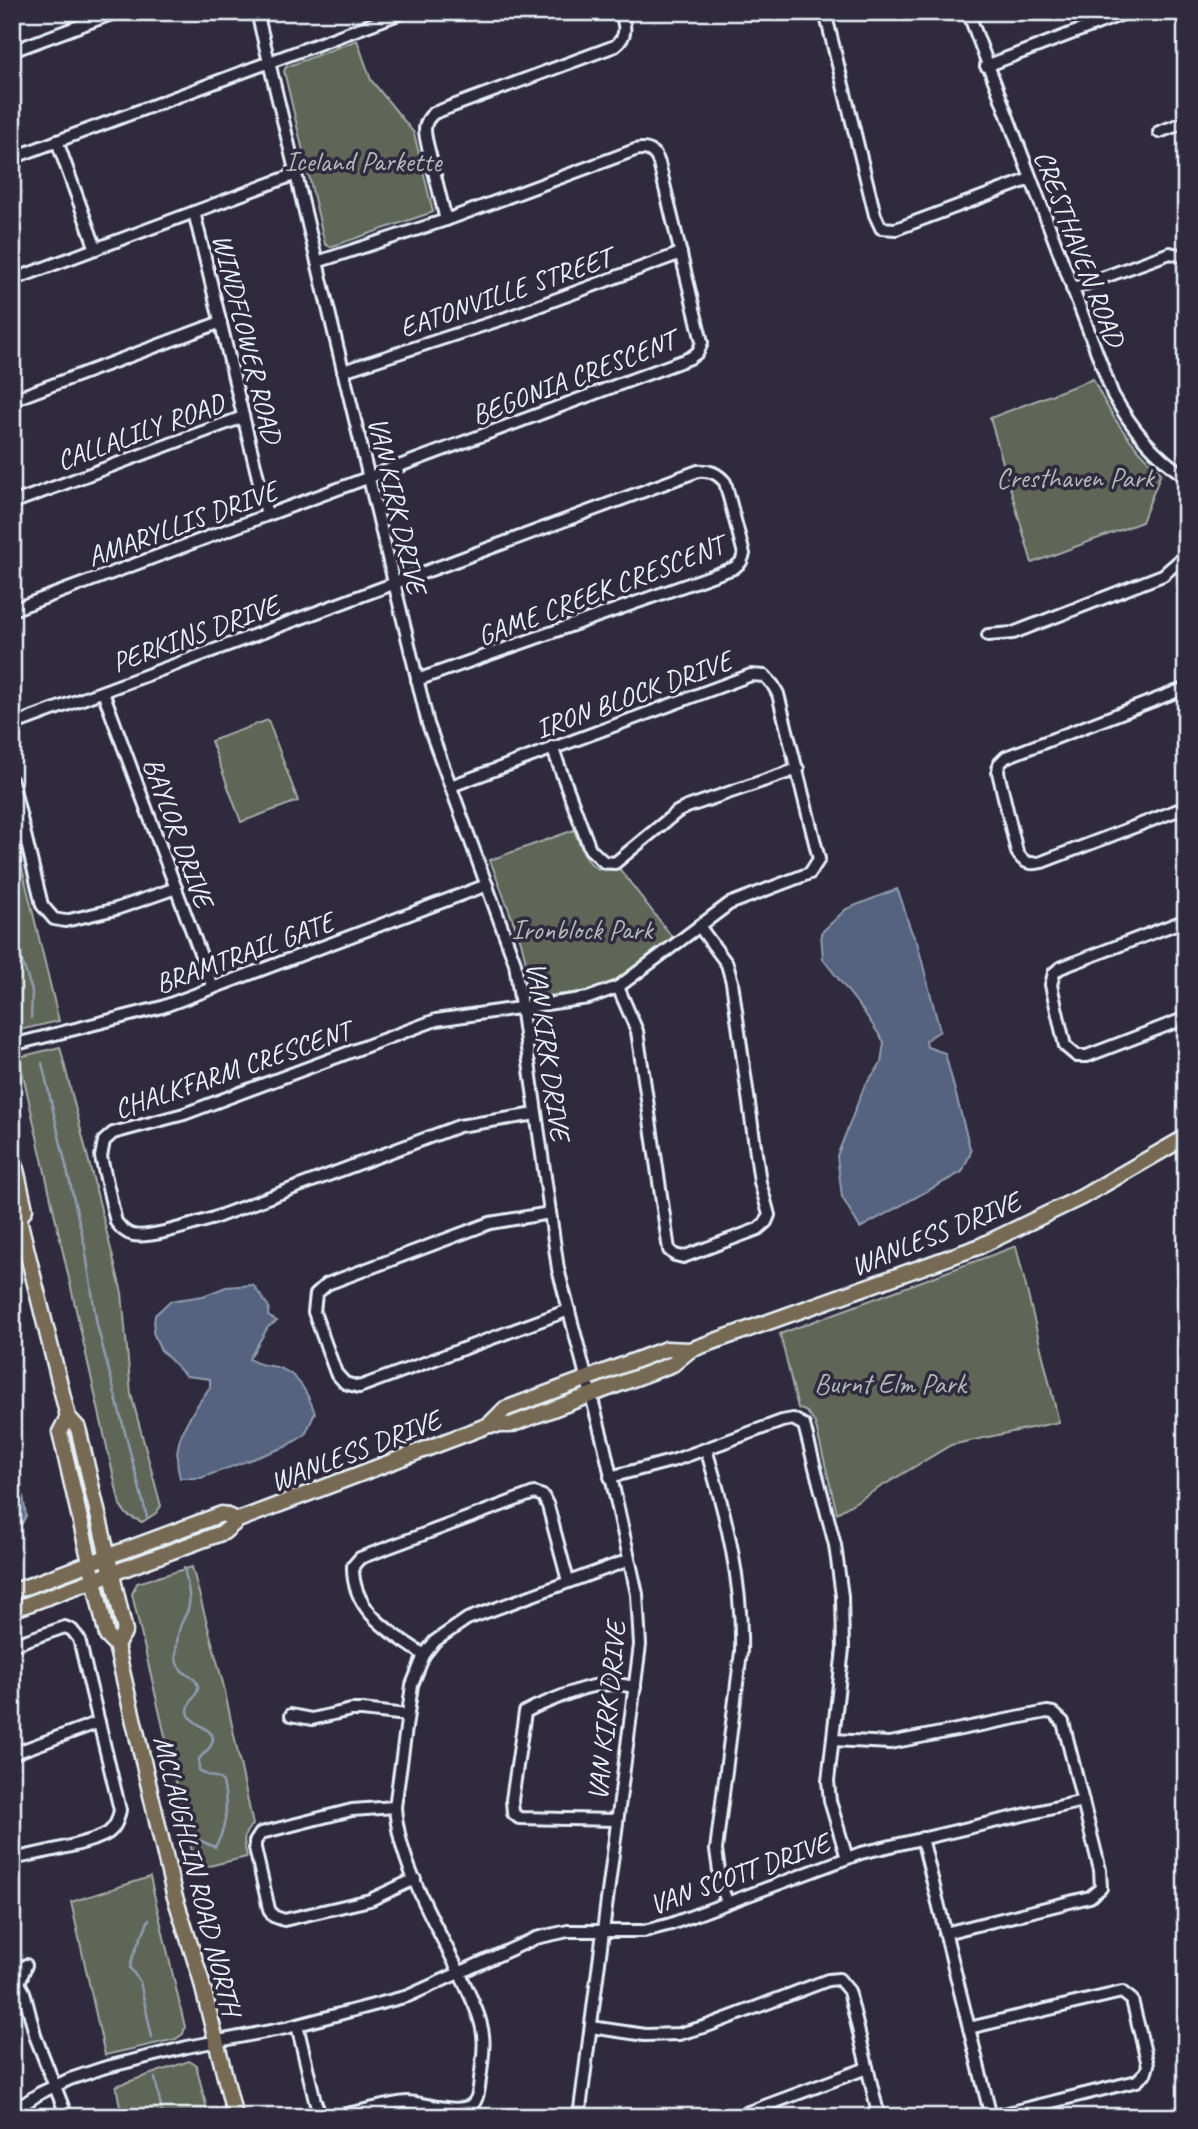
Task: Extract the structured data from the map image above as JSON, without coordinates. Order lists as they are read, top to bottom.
{
  "streets": {
    "main road": ["WANLESS DRIVE", "MCLAUGHLIN ROAD NORTH"],
    "street": [
      "CRESTHAVEN ROAD",
      "EATONVILLE STREET",
      "WINDFLOWER ROAD",
      "BEGONIA CRESCENT",
      "CALLALILY ROAD",
      "VAN KIRK DRIVE",
      "AMARYLLIS DRIVE",
      "GAME CREEK CRESCENT",
      "PERKINS DRIVE",
      "IRON BLOCK DRIVE",
      "BAYLOR DRIVE",
      "BRAMTRAIL GATE",
      "CHALKFARM CRESCENT",
      "VAN SCOTT DRIVE"
    ]
  },
  "crossings": [
    ["EATONVILLE STREET", "BEGONIA CRESCENT"],
    ["EATONVILLE STREET", "VAN KIRK DRIVE"],
    ["WINDFLOWER ROAD", "CALLALILY ROAD"],
    ["WINDFLOWER ROAD", "AMARYLLIS DRIVE"],
    ["BEGONIA CRESCENT", "VAN KIRK DRIVE"],
    ["BEGONIA CRESCENT", "AMARYLLIS DRIVE"],
    ["VAN KIRK DRIVE", "AMARYLLIS DRIVE"],
    ["VAN KIRK DRIVE", "GAME CREEK CRESCENT"],
    ["VAN KIRK DRIVE", "PERKINS DRIVE"],
    ["VAN KIRK DRIVE", "IRON BLOCK DRIVE"],
    ["VAN KIRK DRIVE", "BRAMTRAIL GATE"],
    ["VAN KIRK DRIVE", "CHALKFARM CRESCENT"],
    ["VAN KIRK DRIVE", "WANLESS DRIVE"],
    ["VAN KIRK DRIVE", "VAN SCOTT DRIVE"],
    ["GAME CREEK CRESCENT", "PERKINS DRIVE"],
    ["PERKINS DRIVE", "BAYLOR DRIVE"],
    ["IRON BLOCK DRIVE", "CHALKFARM CRESCENT"],
    ["BAYLOR DRIVE", "BRAMTRAIL GATE"],
    ["WANLESS DRIVE", "MCLAUGHLIN ROAD NORTH"],
    ["VAN SCOTT DRIVE", "MCLAUGHLIN ROAD NORTH"]
  ],
  "parks": [
    "Iceland Parkette",
    "Cresthaven Park",
    "Ironblock Park",
    "Burnt Elm Park"
  ]
}
